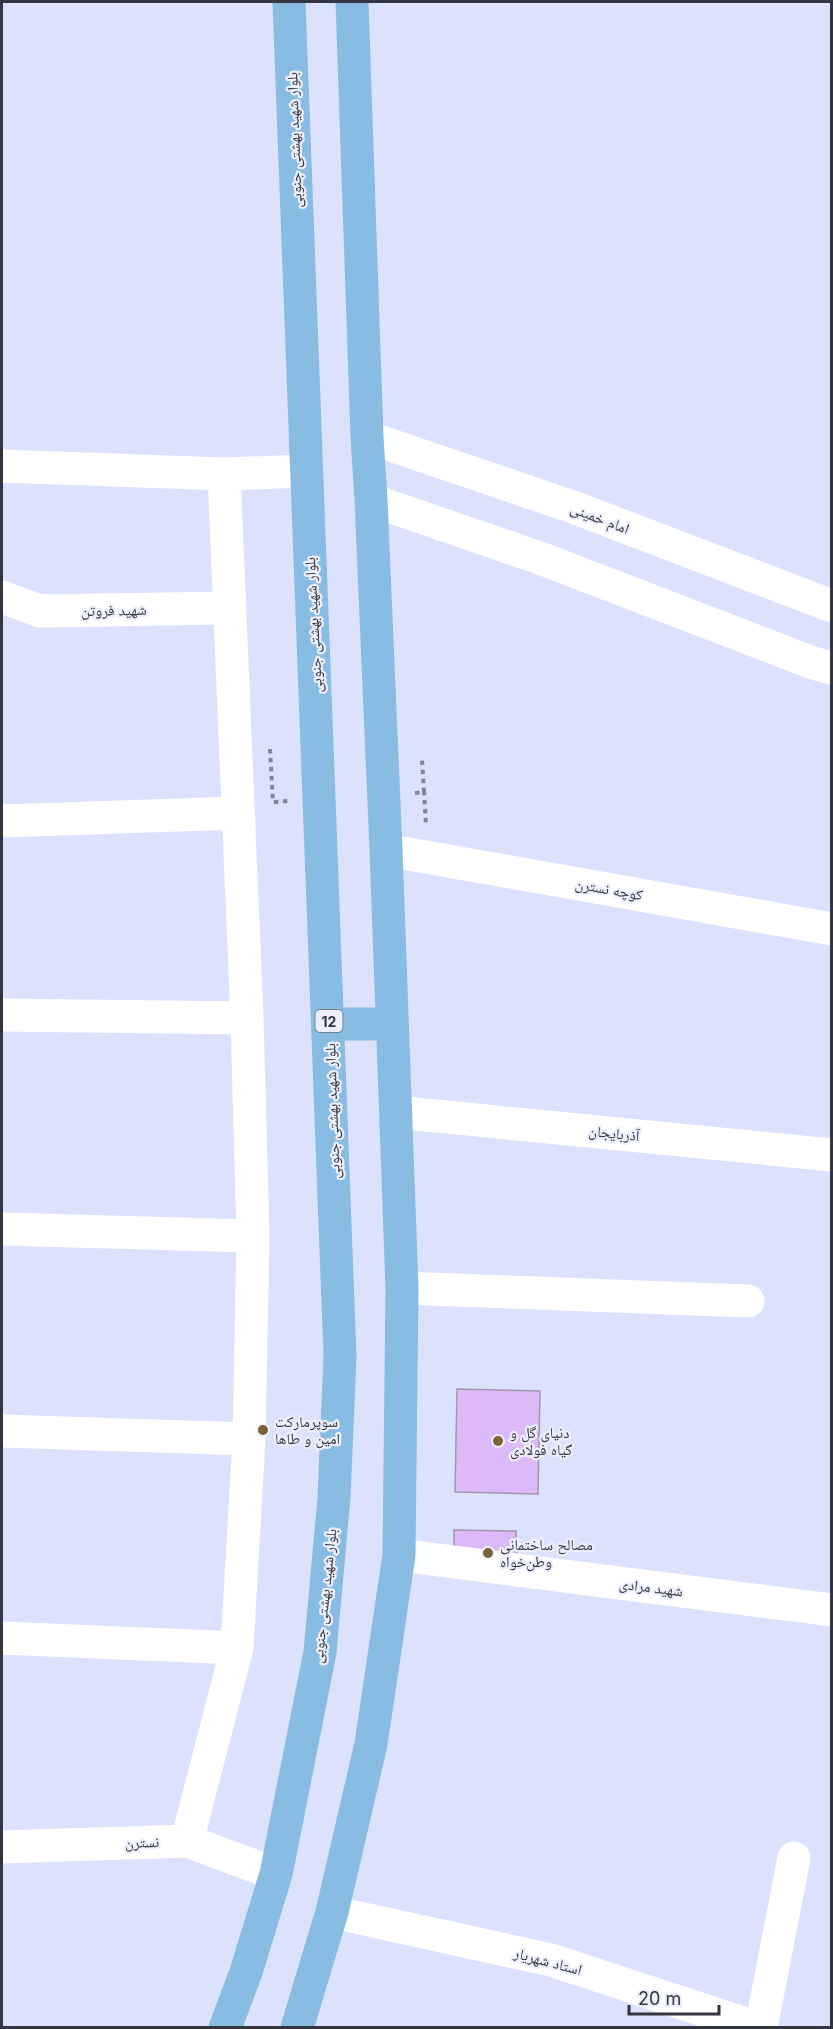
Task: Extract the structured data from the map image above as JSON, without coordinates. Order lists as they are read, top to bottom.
{
  "streets": {
    "main road": ["بلوار شهید بهشتی جنوبی", "12"],
    "street": [
      "امام خمینی",
      "شهید فروتن",
      "کوچه نسترن",
      "آذربایجان",
      "شهید مرادی",
      "نسترن",
      "استاد شهریار"
    ]
  },
  "crossings": [
    ["بلوار شهید بهشتی جنوبی", "نسترن"]
  ],
  "places": ["سوپرمارکت امین و طاها", "دنیای گل و گیاه فولادی", "مصالح ساختمانی وطن‌خواه"],
  "scale_bar": "20 m"
}
